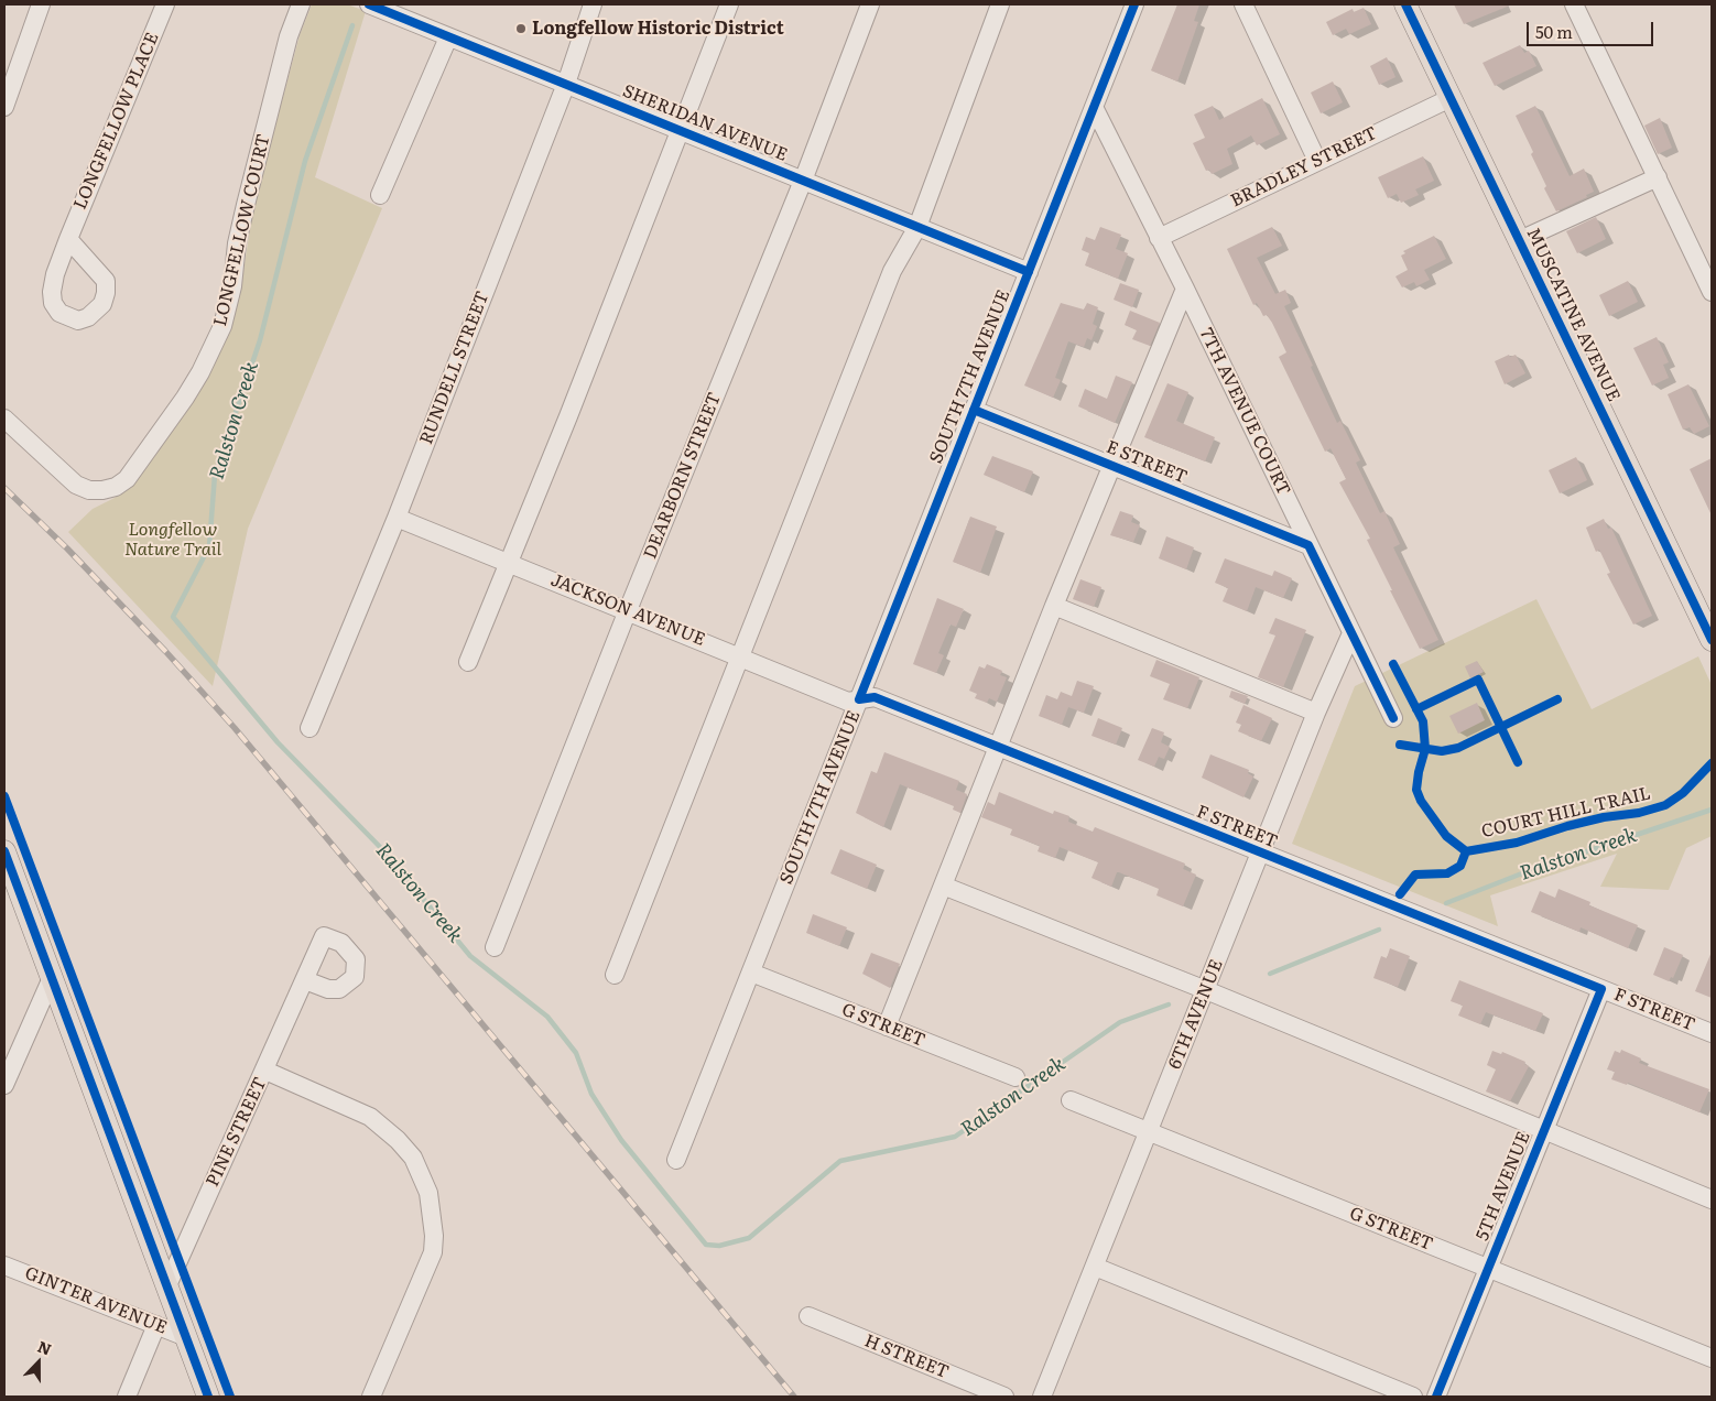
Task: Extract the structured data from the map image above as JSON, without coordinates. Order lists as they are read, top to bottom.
{
  "streets": {
    "main road": ["MUSCATINE AVENUE"],
    "street": [
      "LONGFELLOW PLACE",
      "SHERIDAN AVENUE",
      "BRADLEY STREET",
      "LONGFELLOW COURT",
      "RUNDELL STREET",
      "SOUTH 7TH AVENUE",
      "7TH AVENUE COURT",
      "E STREET",
      "DEARBORN STREET",
      "JACKSON AVENUE",
      "F STREET",
      "6TH AVENUE",
      "G STREET",
      "PINE STREET",
      "5TH AVENUE",
      "GINTER AVENUE",
      "H STREET"
    ],
    "cycle path": ["COURT HILL TRAIL"]
  },
  "crossings": [
    ["SHERIDAN AVENUE", "RUNDELL STREET"],
    ["SHERIDAN AVENUE", "SOUTH 7TH AVENUE"],
    ["SHERIDAN AVENUE", "DEARBORN STREET"],
    ["BRADLEY STREET", "MUSCATINE AVENUE"],
    ["BRADLEY STREET", "7TH AVENUE COURT"],
    ["RUNDELL STREET", "JACKSON AVENUE"],
    ["SOUTH 7TH AVENUE", "7TH AVENUE COURT"],
    ["SOUTH 7TH AVENUE", "E STREET"],
    ["SOUTH 7TH AVENUE", "JACKSON AVENUE"],
    ["SOUTH 7TH AVENUE", "F STREET"],
    ["SOUTH 7TH AVENUE", "G STREET"],
    ["7TH AVENUE COURT", "E STREET"],
    ["7TH AVENUE COURT", "6TH AVENUE"],
    ["DEARBORN STREET", "JACKSON AVENUE"],
    ["JACKSON AVENUE", "F STREET"],
    ["F STREET", "6TH AVENUE"],
    ["F STREET", "5TH AVENUE"],
    ["6TH AVENUE", "G STREET"],
    ["G STREET", "5TH AVENUE"]
  ],
  "water": ["Ralston Creek"],
  "parks": ["Longfellow Nature Trail"],
  "places": ["Longfellow Historic District"],
  "scale_bar": "50 m",
  "north": "top"
}
